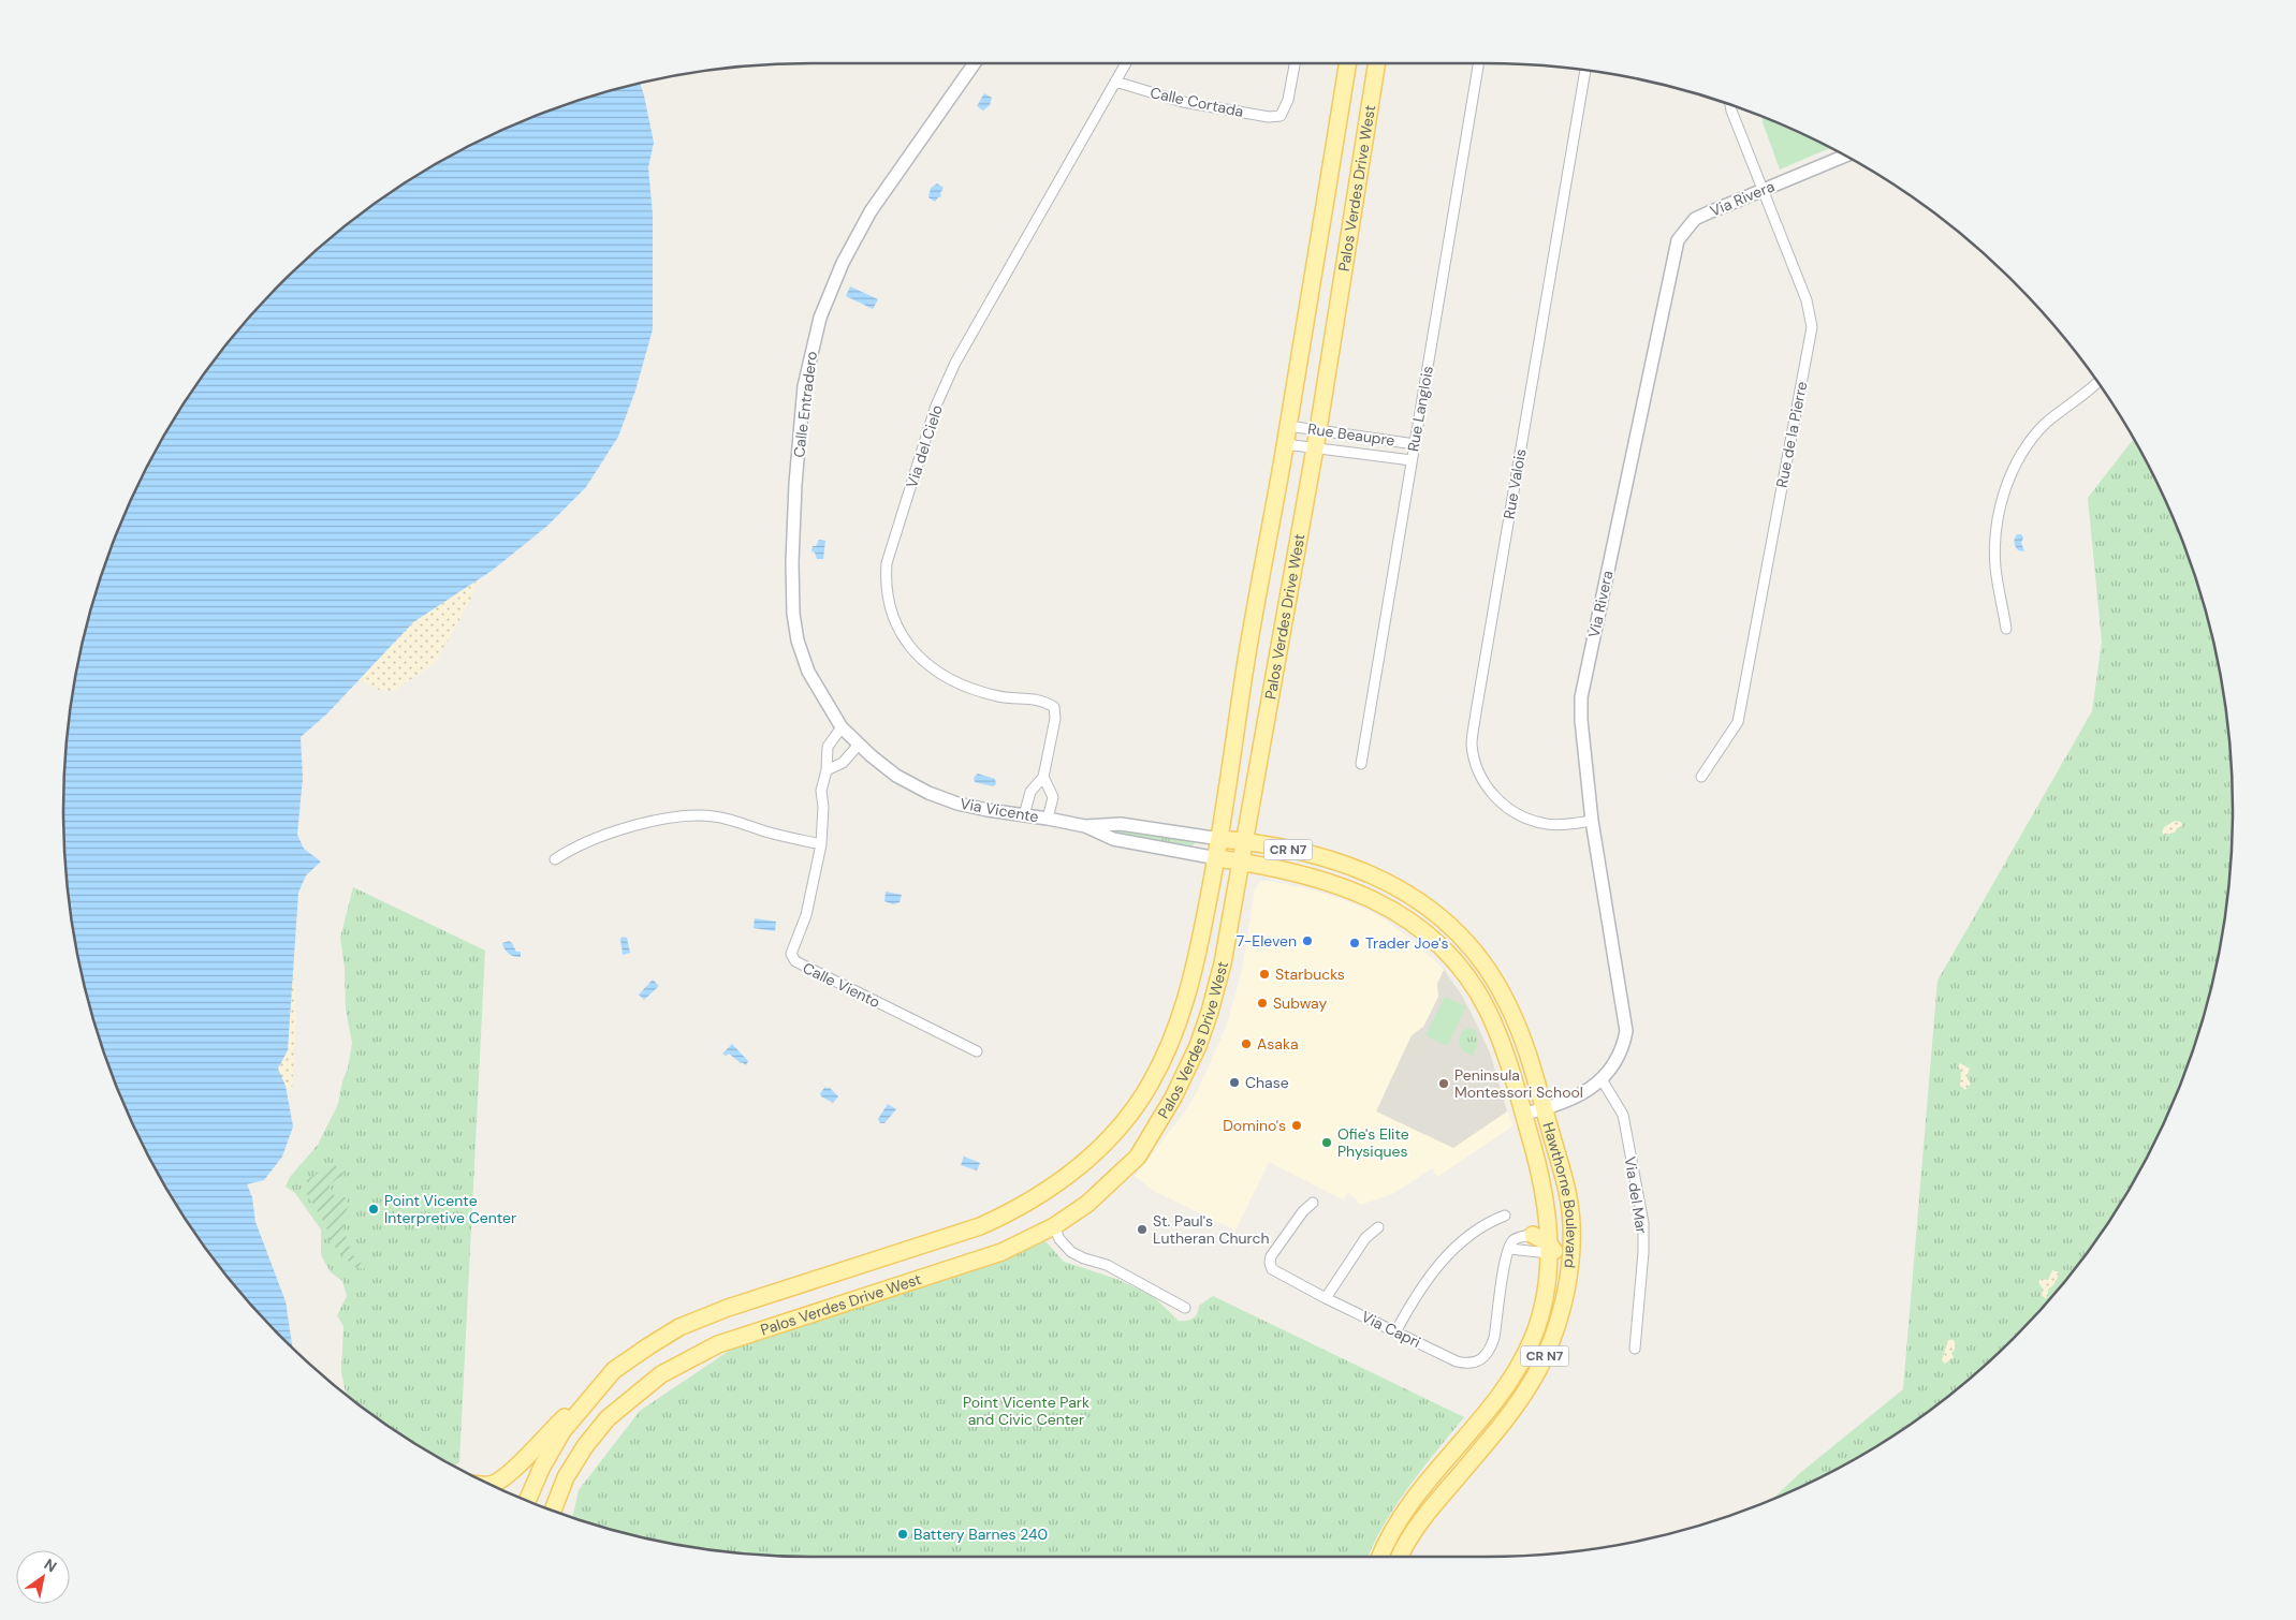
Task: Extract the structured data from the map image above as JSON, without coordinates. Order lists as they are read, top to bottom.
{
  "streets": {
    "main road": ["Palos Verdes Drive West", "CR N7", "Hawthorne Boulevard"],
    "street": [
      "Calle Cortada",
      "Via Rivera",
      "Calle Entradero",
      "Rue Langlois",
      "Rue Beaupre",
      "Rue de la Pierre",
      "Via del Cielo",
      "Rue Valois",
      "Via Vicente",
      "Calle Viento",
      "Via del Mar",
      "Via Capri"
    ]
  },
  "crossings": [
    ["Calle Cortada", "Via del Cielo"],
    ["Palos Verdes Drive West", "Rue Beaupre"],
    ["Palos Verdes Drive West", "Via Vicente"],
    ["Palos Verdes Drive West", "Hawthorne Boulevard"],
    ["Via Rivera", "Rue de la Pierre"],
    ["Via Rivera", "Rue Valois"],
    ["Via Rivera", "Hawthorne Boulevard"],
    ["Via Rivera", "Via del Mar"],
    ["Calle Entradero", "Via Vicente"],
    ["Calle Entradero", "Calle Viento"],
    ["Rue Langlois", "Rue Beaupre"],
    ["Via del Cielo", "Via Vicente"],
    ["Via Vicente", "Calle Viento"],
    ["Via Vicente", "Hawthorne Boulevard"]
  ],
  "parks": ["Point Vicente Park and Civic Center"],
  "places": [
    "7-Eleven",
    "Trader Joe's",
    "Starbucks",
    "Subway",
    "Asaka",
    "Chase",
    "Peninsula Montessori School",
    "Domino's",
    "Ofie's Elite Physiques",
    "Point Vicente Interpretive Center",
    "St. Paul's Lutheran Church",
    "Battery Barnes 240"
  ],
  "north": "top right"
}
